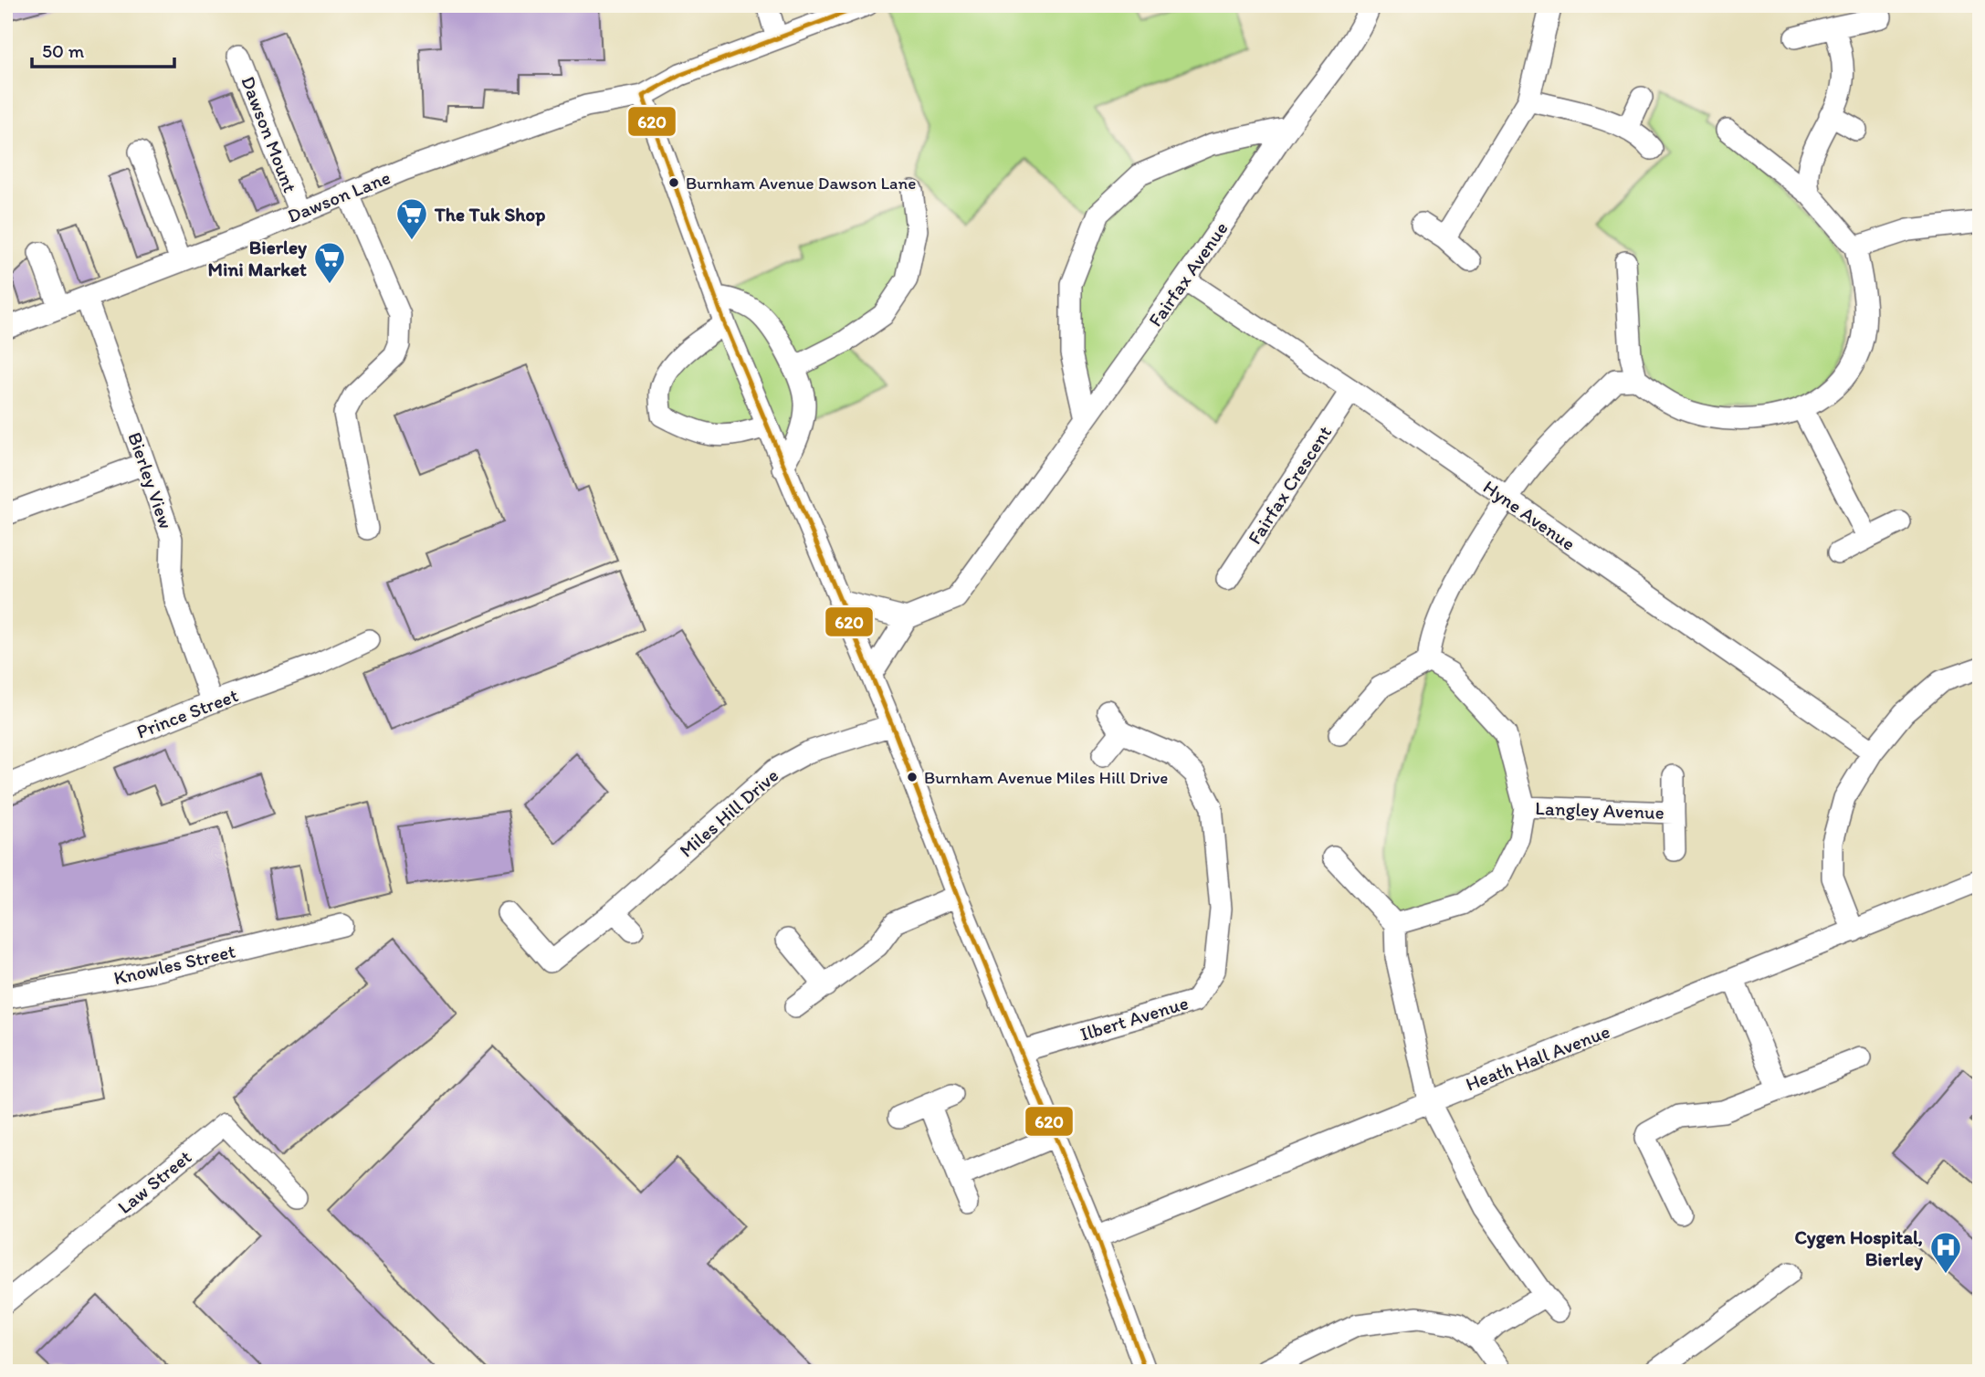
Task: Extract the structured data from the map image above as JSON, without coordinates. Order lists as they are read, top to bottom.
{
  "streets": {
    "street": [
      "Dawson Mount",
      "Dawson Lane",
      "Fairfax Avenue",
      "Bierley View",
      "Fairfax Crescent",
      "Hyne Avenue",
      "Prince Street",
      "Langley Avenue",
      "Miles Hill Drive",
      "Knowles Street",
      "Ilbert Avenue",
      "Heath Hall Avenue",
      "Law Street"
    ]
  },
  "crossings": [
    ["Dawson Mount", "Dawson Lane"],
    ["Dawson Lane", "Bierley View"],
    ["Fairfax Avenue", "Hyne Avenue"],
    ["Bierley View", "Prince Street"],
    ["Fairfax Crescent", "Hyne Avenue"]
  ],
  "places": {
    "other": ["Burnham Avenue Dawson Lane", "Burnham Avenue Miles Hill Drive"],
    "supermarket": ["The Tuk Shop", "Bierley Mini Market"],
    "hospital": ["Cygen Hospital, Bierley"]
  },
  "lines": ["transit line 620"],
  "scale_bar": "50 m"
}
